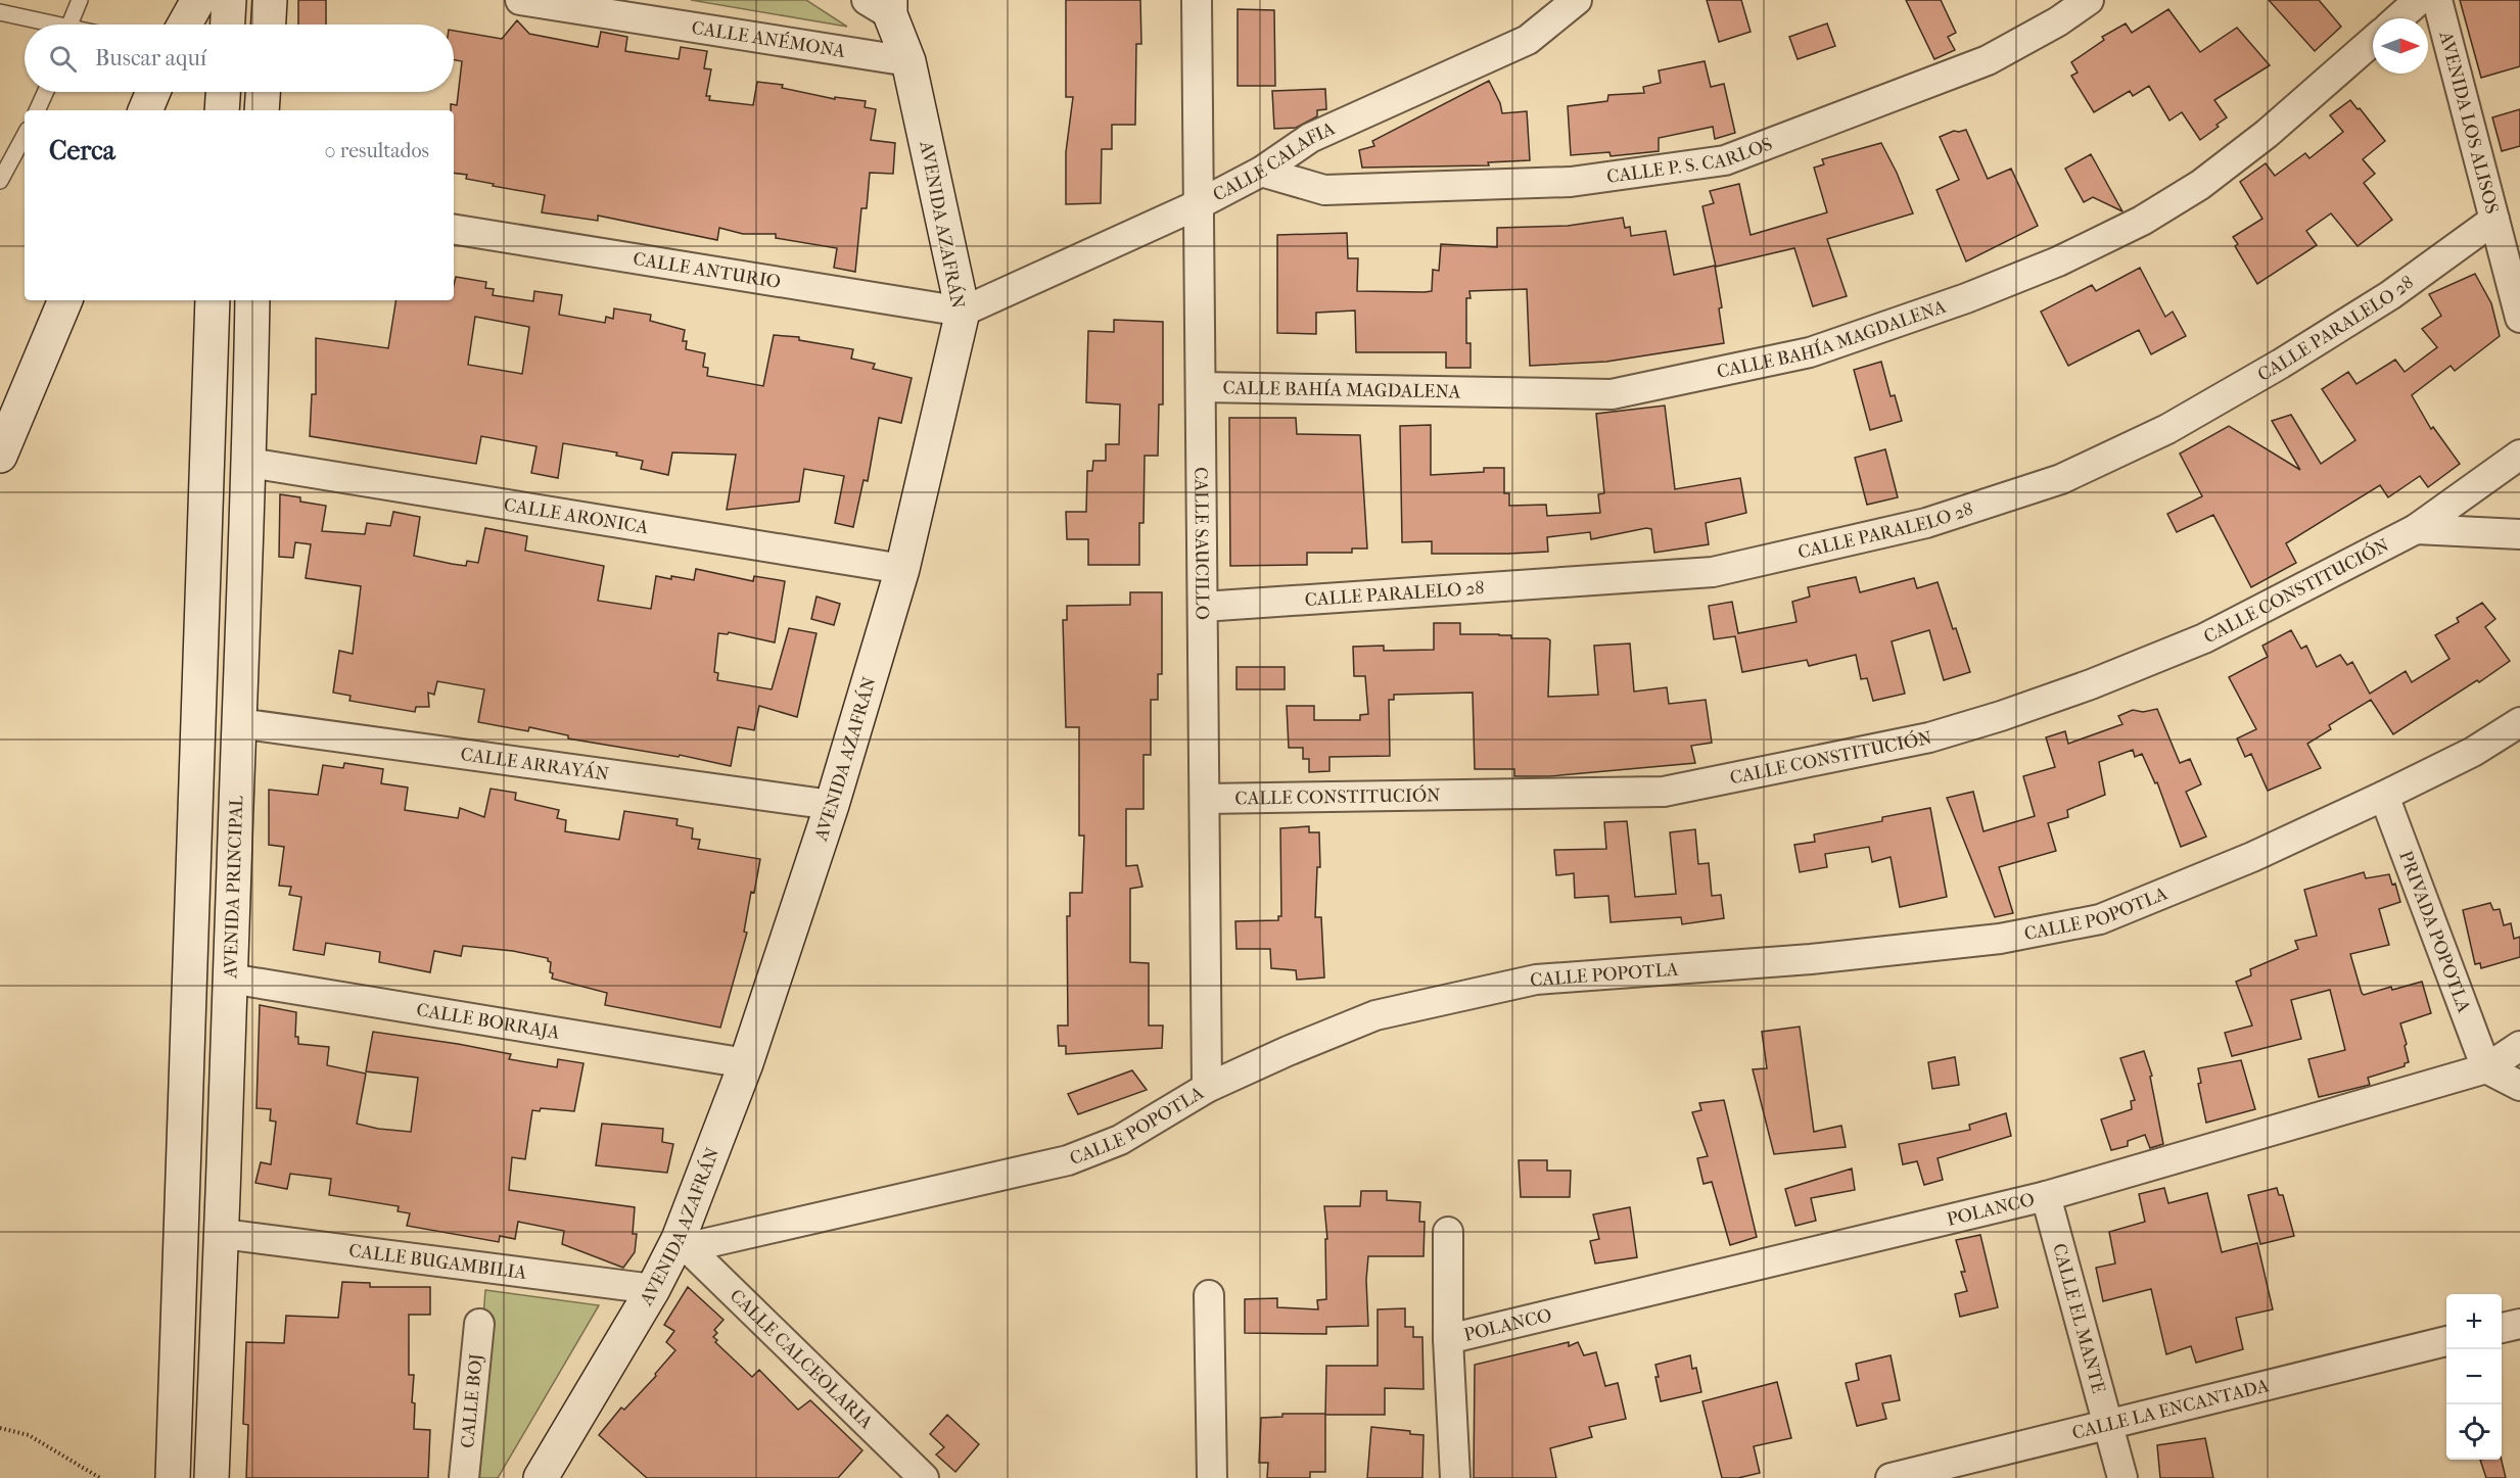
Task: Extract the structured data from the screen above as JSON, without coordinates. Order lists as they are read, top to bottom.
{
  "streets": {
    "street": [
      "CALLE ANÉMONA",
      "AVENIDA LOS ALISOS",
      "CALLE P. S. CARLOS",
      "CALLE CALAFIA",
      "AVENIDA AZAFRÁN",
      "CALLE ANTURIO",
      "CALLE PARALELO 28",
      "CALLE BAHÍA MAGDALENA",
      "CALLE ARONICA",
      "CALLE SAUCILLO",
      "CALLE CONSTITUCIÓN",
      "CALLE ARRAYÁN",
      "AVENIDA PRINCIPAL",
      "CALLE POPOTLA",
      "PRIVADA POPOTLA",
      "CALLE BORRAJA",
      "POLANCO",
      "CALLE BUGAMBILIA",
      "CALLE EL MANTE",
      "CALLE CALCEOLARIA",
      "CALLE BOJ",
      "CALLE LA ENCANTADA"
    ]
  },
  "crossings": [
    ["CALLE ANÉMONA", "AVENIDA AZAFRÁN"],
    ["AVENIDA LOS ALISOS", "CALLE PARALELO 28"],
    ["CALLE P. S. CARLOS", "CALLE CALAFIA"],
    ["CALLE CALAFIA", "AVENIDA AZAFRÁN"],
    ["CALLE CALAFIA", "CALLE ANTURIO"],
    ["CALLE CALAFIA", "CALLE SAUCILLO"],
    ["AVENIDA AZAFRÁN", "CALLE ANTURIO"],
    ["AVENIDA AZAFRÁN", "CALLE ARONICA"],
    ["AVENIDA AZAFRÁN", "CALLE ARRAYÁN"],
    ["AVENIDA AZAFRÁN", "CALLE POPOTLA"],
    ["AVENIDA AZAFRÁN", "CALLE BORRAJA"],
    ["AVENIDA AZAFRÁN", "CALLE BUGAMBILIA"],
    ["AVENIDA AZAFRÁN", "CALLE CALCEOLARIA"],
    ["CALLE PARALELO 28", "CALLE SAUCILLO"],
    ["CALLE BAHÍA MAGDALENA", "CALLE SAUCILLO"],
    ["CALLE ARONICA", "AVENIDA PRINCIPAL"],
    ["CALLE SAUCILLO", "CALLE CONSTITUCIÓN"],
    ["CALLE SAUCILLO", "CALLE POPOTLA"],
    ["CALLE ARRAYÁN", "AVENIDA PRINCIPAL"],
    ["AVENIDA PRINCIPAL", "CALLE BORRAJA"],
    ["AVENIDA PRINCIPAL", "CALLE BUGAMBILIA"],
    ["CALLE POPOTLA", "PRIVADA POPOTLA"],
    ["CALLE POPOTLA", "CALLE CALCEOLARIA"],
    ["PRIVADA POPOTLA", "POLANCO"],
    ["POLANCO", "CALLE EL MANTE"],
    ["CALLE EL MANTE", "CALLE LA ENCANTADA"]
  ],
  "north": "right",
  "page": {
    "search": "Buscar aquí",
    "heading": ["Cerca", "0 resultados"],
    "map_buttons": ["+", "−"]
  }
}
